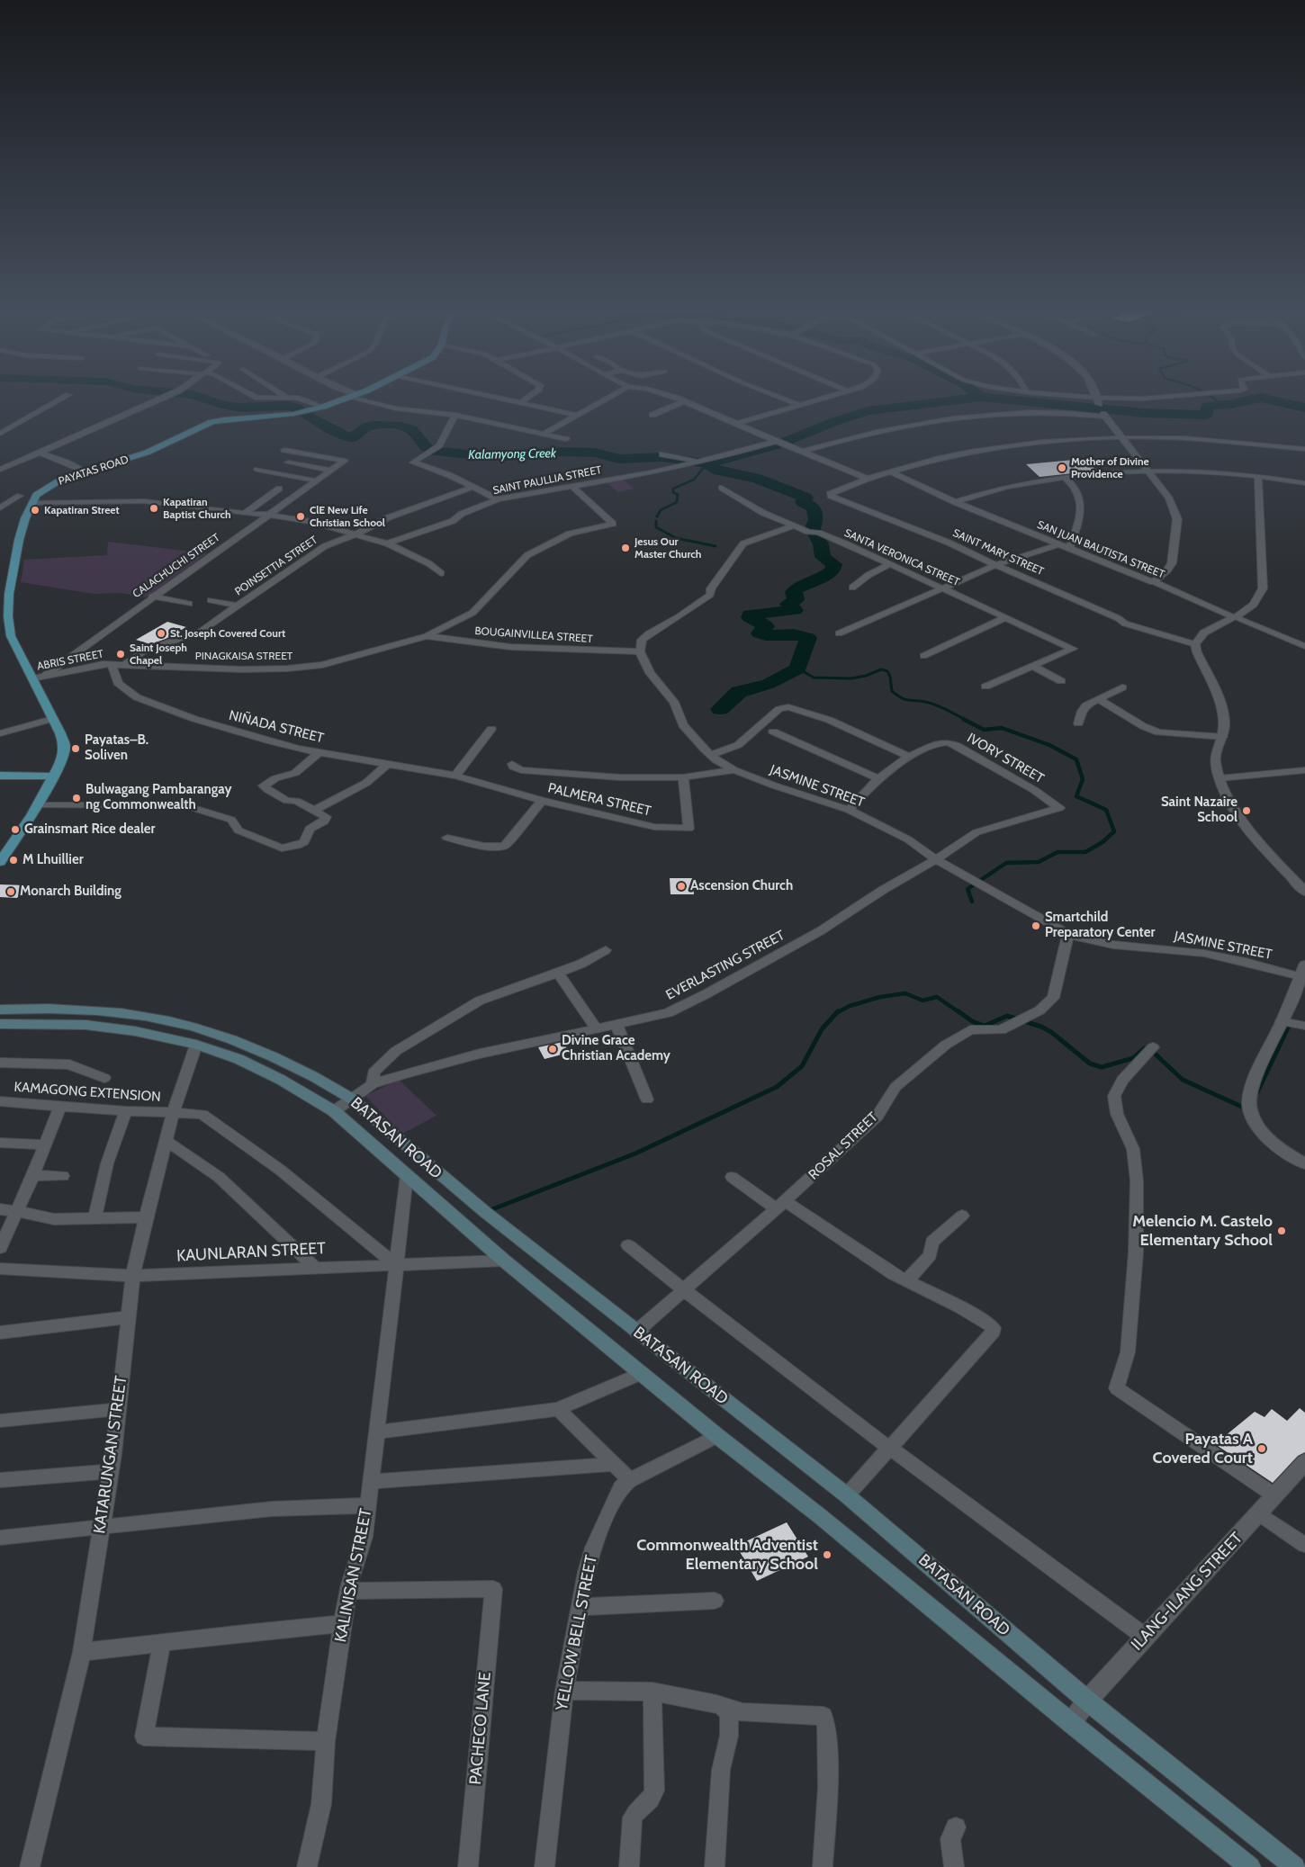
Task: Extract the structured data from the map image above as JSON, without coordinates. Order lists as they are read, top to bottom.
{
  "streets": {
    "main road": ["PAYATAS ROAD", "BATASAN ROAD"],
    "street": [
      "SAINT PAULLIA STREET",
      "SAN JUAN BAUTISTA STREET",
      "SAINT MARY STREET",
      "SANTA VERONICA STREET",
      "CALACHUCHI STREET",
      "POINSETTIA STREET",
      "BOUGAINVILLEA STREET",
      "PINAGKAISA STREET",
      "ABRIS STREET",
      "NIÑADA STREET",
      "IVORY STREET",
      "JASMINE STREET",
      "PALMERA STREET",
      "EVERLASTING STREET",
      "KAMAGONG EXTENSION",
      "ROSAL STREET",
      "KAUNLARAN STREET",
      "KATARUNGAN STREET",
      "KALINISAN STREET",
      "ILANG-ILANG STREET",
      "YELLOW BELL STREET",
      "PACHECO LANE"
    ]
  },
  "crossings": [
    ["PAYATAS ROAD", "ABRIS STREET"],
    ["CALACHUCHI STREET", "ABRIS STREET"],
    ["POINSETTIA STREET", "PINAGKAISA STREET"],
    ["BOUGAINVILLEA STREET", "PINAGKAISA STREET"],
    ["BOUGAINVILLEA STREET", "JASMINE STREET"],
    ["PINAGKAISA STREET", "ABRIS STREET"],
    ["PINAGKAISA STREET", "NIÑADA STREET"],
    ["ABRIS STREET", "NIÑADA STREET"],
    ["NIÑADA STREET", "PALMERA STREET"],
    ["IVORY STREET", "JASMINE STREET"],
    ["IVORY STREET", "EVERLASTING STREET"],
    ["JASMINE STREET", "EVERLASTING STREET"],
    ["JASMINE STREET", "ROSAL STREET"],
    ["EVERLASTING STREET", "BATASAN ROAD"],
    ["KAMAGONG EXTENSION", "KAUNLARAN STREET"],
    ["KAMAGONG EXTENSION", "KATARUNGAN STREET"],
    ["KAMAGONG EXTENSION", "KALINISAN STREET"],
    ["BATASAN ROAD", "ROSAL STREET"],
    ["BATASAN ROAD", "KAUNLARAN STREET"],
    ["BATASAN ROAD", "KATARUNGAN STREET"],
    ["BATASAN ROAD", "KALINISAN STREET"],
    ["BATASAN ROAD", "ILANG-ILANG STREET"],
    ["BATASAN ROAD", "YELLOW BELL STREET"],
    ["KAUNLARAN STREET", "KATARUNGAN STREET"],
    ["KAUNLARAN STREET", "KALINISAN STREET"],
    ["KALINISAN STREET", "PACHECO LANE"]
  ],
  "water": ["Kalamyong Creek"],
  "places": [
    "Mother of Divine Providence",
    "Kapatiran Baptist Church",
    "Kapatiran Street",
    "ClE New Life Christian School",
    "Jesus Our Master Church",
    "St. Joseph Covered Court",
    "Saint Joseph Chapel",
    "Payatas–B. Soliven",
    "Bulwagang Pambarangay ng Commonwealth",
    "Saint Nazaire School",
    "Grainsmart Rice dealer",
    "M Lhuillier",
    "Ascension Church",
    "Monarch Building",
    "Smartchild Preparatory Center",
    "Divine Grace Christian Academy",
    "Melencio M. Castelo Elementary School",
    "Payatas A Covered Court",
    "Commonwealth Adventist Elementary School"
  ]
}
